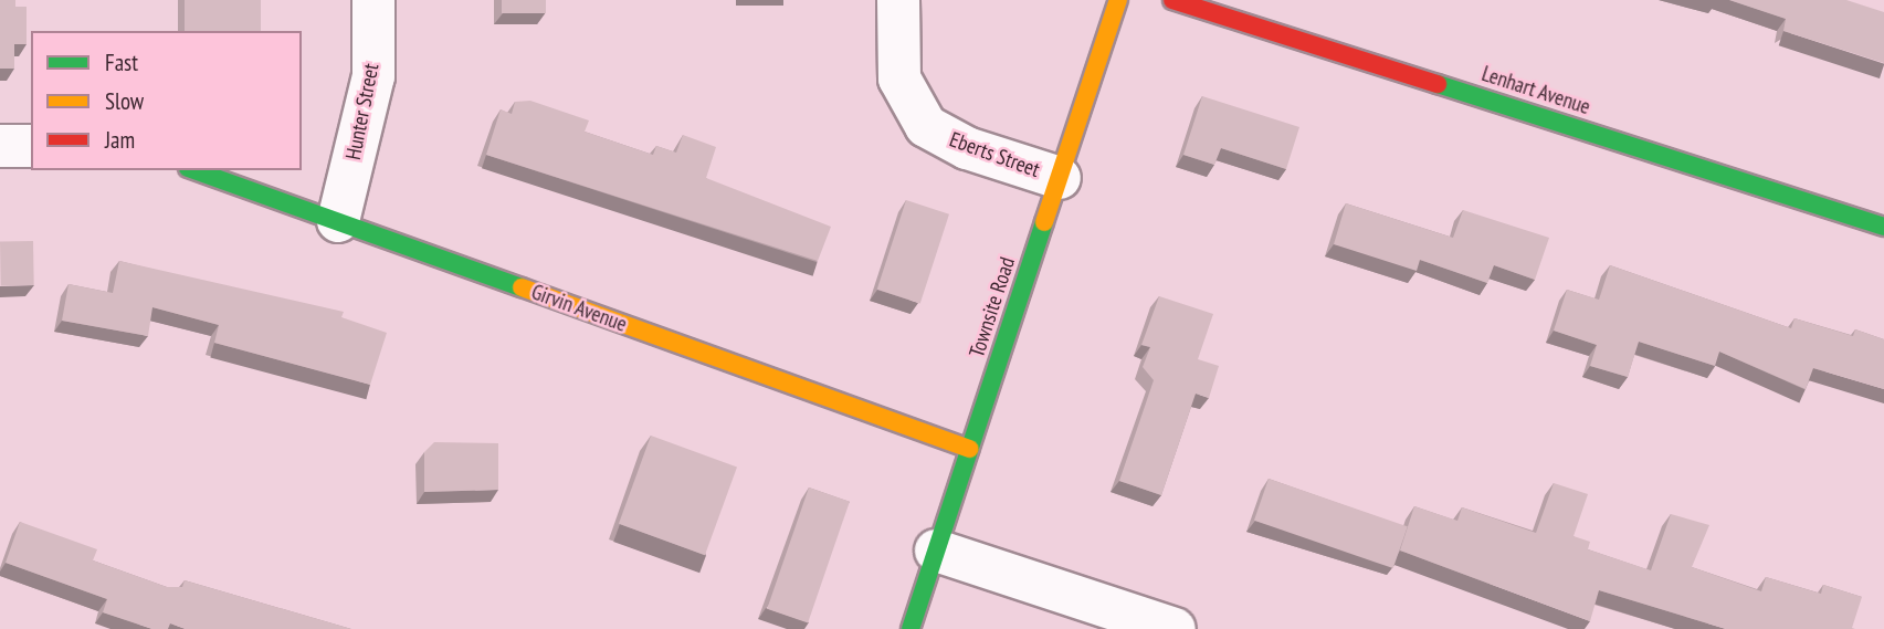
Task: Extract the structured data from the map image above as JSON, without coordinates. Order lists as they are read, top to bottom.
{
  "streets": {
    "street": [
      "Lenhart Avenue",
      "Hunter Street",
      "Eberts Street",
      "Townsite Road",
      "Girvin Avenue"
    ]
  },
  "crossings": [
    ["Hunter Street", "Girvin Avenue"],
    ["Eberts Street", "Townsite Road"],
    ["Townsite Road", "Girvin Avenue"]
  ],
  "legend": ["Fast", "Slow", "Jam"]
}
